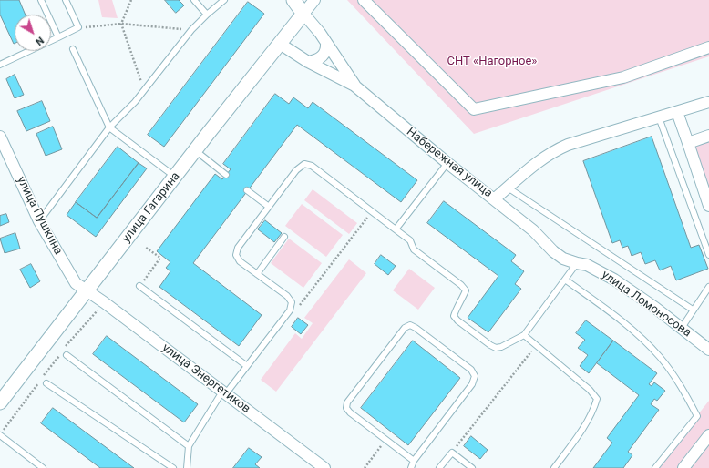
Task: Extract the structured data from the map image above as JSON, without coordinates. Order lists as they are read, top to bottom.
{
  "streets": {
    "street": [
      "Набережная улица",
      "улица Гагарина",
      "улица Пушкина",
      "улица Ломоносова",
      "улица Энергетиков"
    ]
  },
  "crossings": [
    ["Набережная улица", "улица Гагарина"],
    ["Набережная улица", "улица Ломоносова"],
    ["улица Гагарина", "улица Пушкина"],
    ["улица Гагарина", "улица Энергетиков"],
    ["улица Пушкина", "улица Энергетиков"]
  ],
  "parks": ["СНТ «Нагорное»"],
  "north": "bottom right"
}
